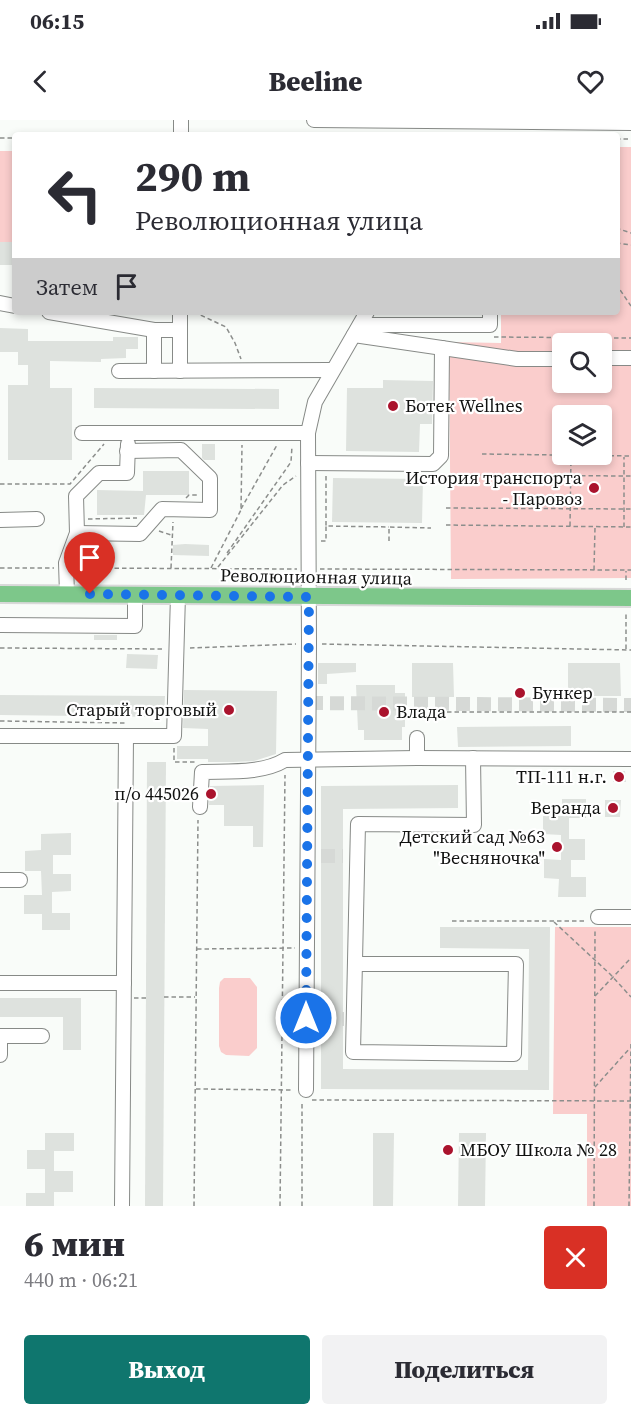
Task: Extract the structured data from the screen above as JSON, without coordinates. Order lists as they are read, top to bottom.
{
  "streets": {
    "main road": ["Революционная улица"]
  },
  "places": [
    "Ботек Wellnes",
    "История транспорта - Паровоз",
    "Бункер",
    "Старый торговый",
    "Влада",
    "ТП-111 н.г.",
    "п/о 445026",
    "Веранда",
    "Детский сад №63 \"Весняночка\"",
    "МБОУ Школа № 28"
  ],
  "page": {
    "status": "06:15",
    "header": "Beeline",
    "turn": ["290 m", "Революционная улица"],
    "then": "Затем",
    "heading": ["6 мин", "440 m · 06:21"],
    "buttons": ["Выход", "Поделиться"]
  }
}
